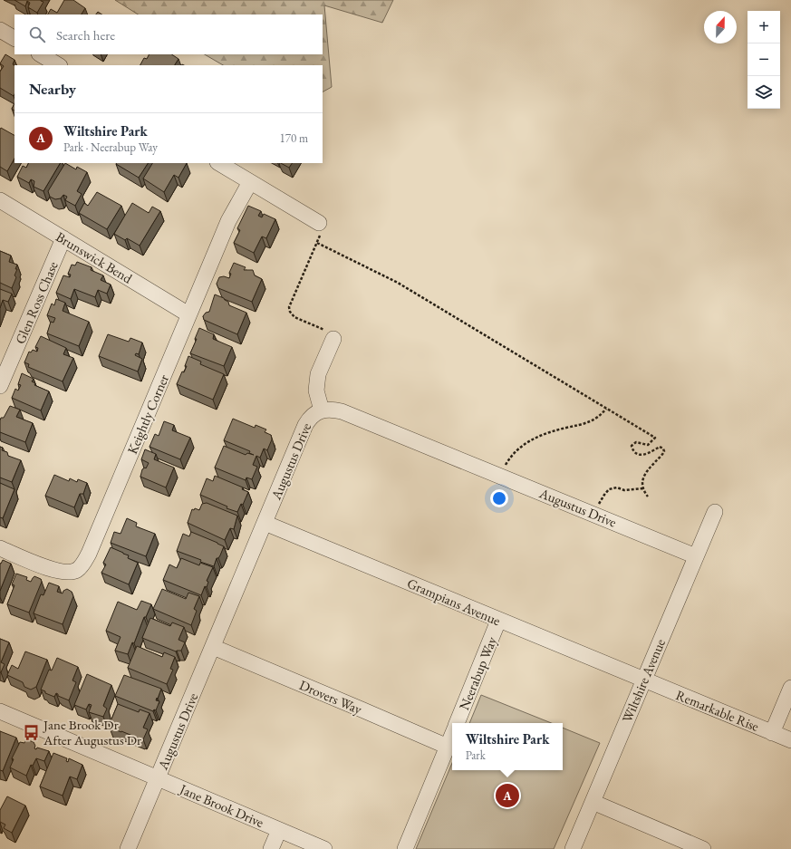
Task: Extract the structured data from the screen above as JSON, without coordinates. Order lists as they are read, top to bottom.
{
  "streets": {
    "street": [
      "Brunswick Bend",
      "Glen Ross Chase",
      "Keightly Corner",
      "Augustus Drive",
      "Grampians Avenue",
      "Neerabup Way",
      "Wiltshire Avenue",
      "Drovers Way",
      "Remarkable Rise",
      "Jane Brook Drive"
    ]
  },
  "crossings": [
    ["Brunswick Bend", "Glen Ross Chase"],
    ["Brunswick Bend", "Keightly Corner"],
    ["Augustus Drive", "Grampians Avenue"],
    ["Augustus Drive", "Wiltshire Avenue"],
    ["Augustus Drive", "Drovers Way"],
    ["Augustus Drive", "Jane Brook Drive"],
    ["Grampians Avenue", "Neerabup Way"],
    ["Grampians Avenue", "Wiltshire Avenue"],
    ["Grampians Avenue", "Remarkable Rise"],
    ["Wiltshire Avenue", "Remarkable Rise"]
  ],
  "places": {
    "bus stop": ["Jane Brook Dr After Augustus Dr"]
  },
  "north": "top",
  "page": {
    "map_buttons": ["+", "−"],
    "search": "Search here",
    "heading": "Nearby",
    "list": [
      {
        "mark": "A",
        "name": "Wiltshire Park",
        "note": "Park · Neerabup Way",
        "value": "170 m"
      }
    ],
    "popup": ["Wiltshire Park", "Park"],
    "pins": "A"
  }
}
